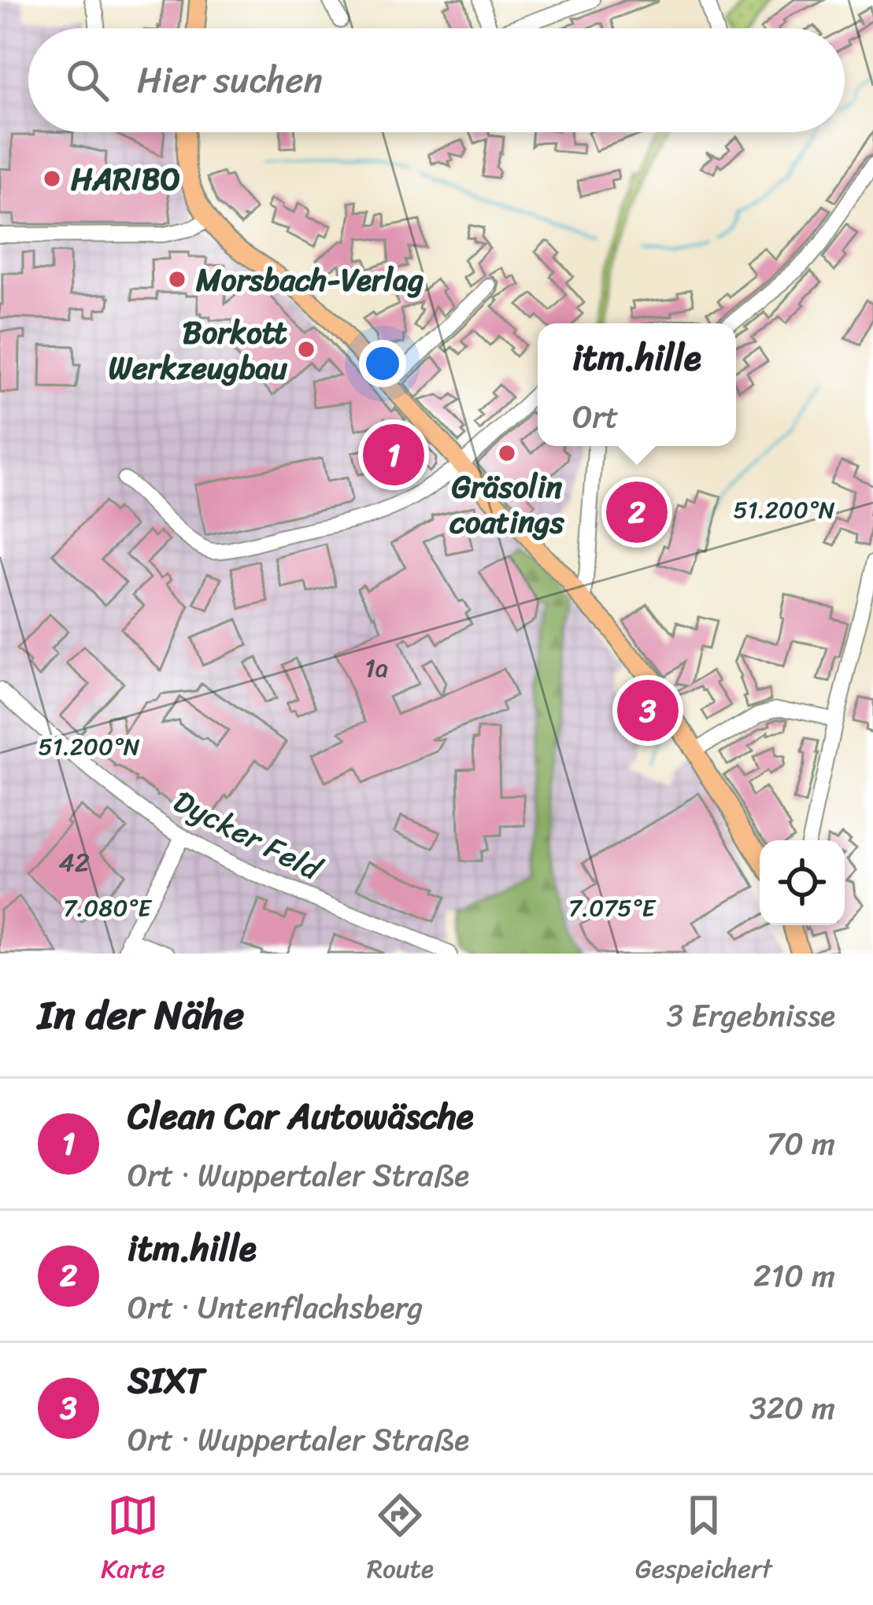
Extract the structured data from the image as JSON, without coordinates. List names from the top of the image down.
{
  "streets": {
    "street": ["Dycker Feld"]
  },
  "places": [
    "HARIBO",
    "Morsbach-Verlag",
    "Borkott Werkzeugbau",
    "Gräsolin coatings"
  ],
  "house_numbers": ["1a", "42"],
  "page": {
    "search": "Hier suchen",
    "popup": ["itm.hille", "Ort"],
    "pins": ["1", "2", "3"],
    "heading": ["In der Nähe", "3 Ergebnisse"],
    "list": [
      {
        "mark": "1",
        "name": "Clean Car Autowäsche",
        "note": "Ort · Wuppertaler Straße",
        "value": "70 m"
      },
      {
        "mark": "2",
        "name": "itm.hille",
        "note": "Ort · Untenflachsberg",
        "value": "210 m"
      },
      {
        "mark": "3",
        "name": "SIXT",
        "note": "Ort · Wuppertaler Straße",
        "value": "320 m"
      }
    ],
    "nav": ["Karte", "Route", "Gespeichert"]
  },
  "coordinates": ["51.200°N", "7.080°E", "7.075°E"]
}
